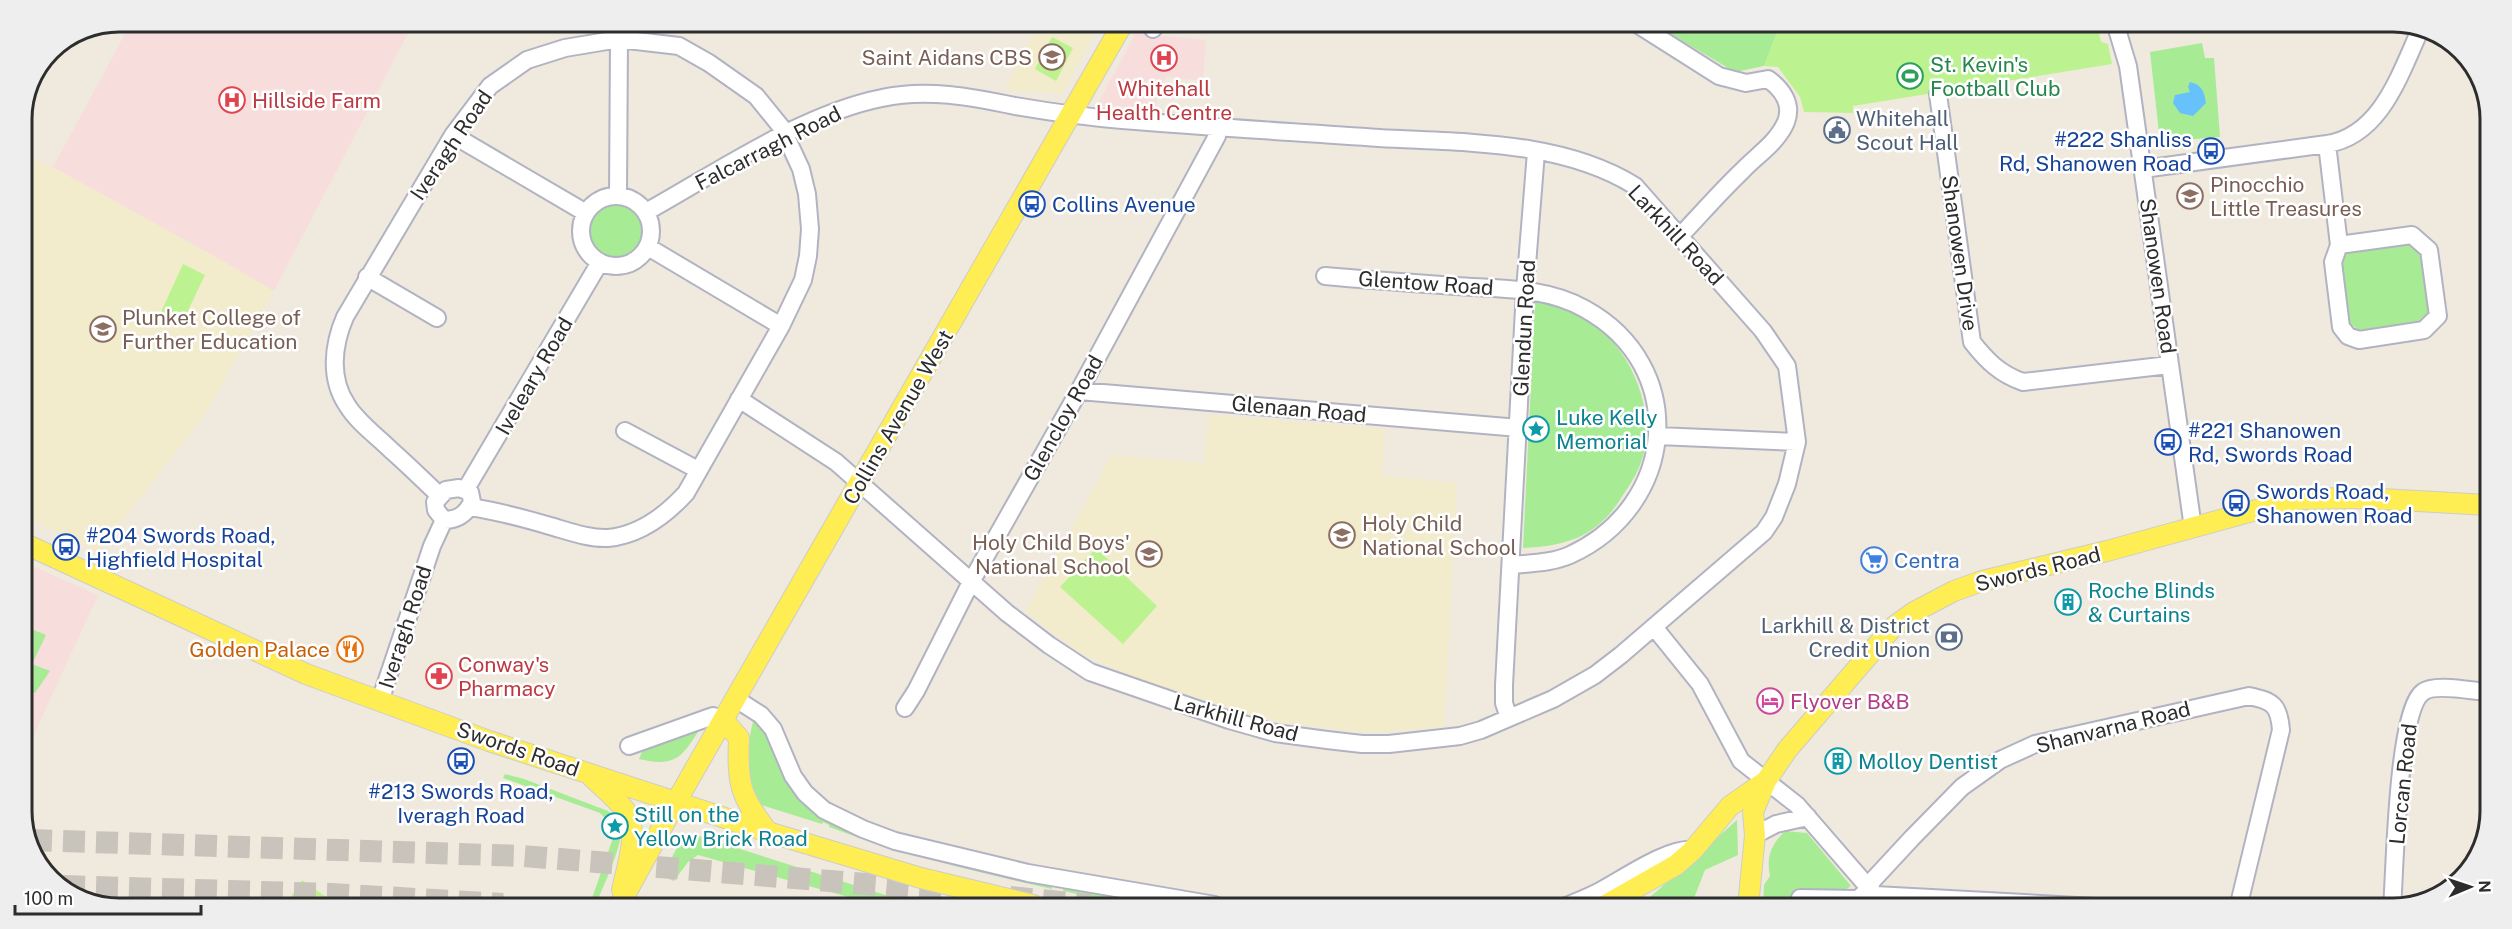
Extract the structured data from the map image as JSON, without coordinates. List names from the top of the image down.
{
  "streets": {
    "main road": ["Collins Avenue West", "Swords Road"],
    "street": [
      "Iveragh Road",
      "Falcarragh Road",
      "Larkhill Road",
      "Shanowen Drive",
      "Shanowen Road",
      "Glentow Road",
      "Glendun Road",
      "Iveleary Road",
      "Glenaan Road",
      "Glencloy Road",
      "Shanvarna Road",
      "Lorcan Road"
    ]
  },
  "crossings": [
    ["Iveragh Road", "Falcarragh Road"],
    ["Iveragh Road", "Iveleary Road"],
    ["Iveragh Road", "Swords Road"],
    ["Falcarragh Road", "Larkhill Road"],
    ["Falcarragh Road", "Iveleary Road"],
    ["Falcarragh Road", "Collins Avenue West"],
    ["Larkhill Road", "Glendun Road"],
    ["Larkhill Road", "Collins Avenue West"],
    ["Larkhill Road", "Glencloy Road"],
    ["Shanowen Drive", "Shanowen Road"],
    ["Shanowen Road", "Swords Road"],
    ["Glentow Road", "Glendun Road"],
    ["Glendun Road", "Glenaan Road"],
    ["Glenaan Road", "Glencloy Road"],
    ["Collins Avenue West", "Swords Road"]
  ],
  "places": {
    "school or university": [
      "Saint Aidans CBS",
      "Pinocchio Little Treasures",
      "Plunket College of Further Education",
      "Holy Child National School",
      "Holy Child Boys' National School"
    ],
    "hospital": ["Whitehall Health Centre", "Hillside Farm"],
    "sports": ["St. Kevin's Football Club"],
    "public building": ["Whitehall Scout Hall"],
    "bus stop": [
      "#222 Shanliss Rd, Shanowen Road",
      "Collins Avenue",
      "#221 Shanowen Rd, Swords Road",
      "Swords Road, Shanowen Road",
      "#204 Swords Road, Highfield Hospital",
      "#213 Swords Road, Iveragh Road"
    ],
    "place": ["Luke Kelly Memorial", "Still on the Yellow Brick Road"],
    "supermarket": ["Centra"],
    "building": ["Roche Blinds & Curtains", "Molloy Dentist"],
    "bank": ["Larkhill & District Credit Union"],
    "restaurant": ["Golden Palace"],
    "pharmacy": ["Conway's Pharmacy"],
    "hotel": ["Flyover B&B"]
  },
  "scale_bar": "100 m",
  "north": "right"
}
